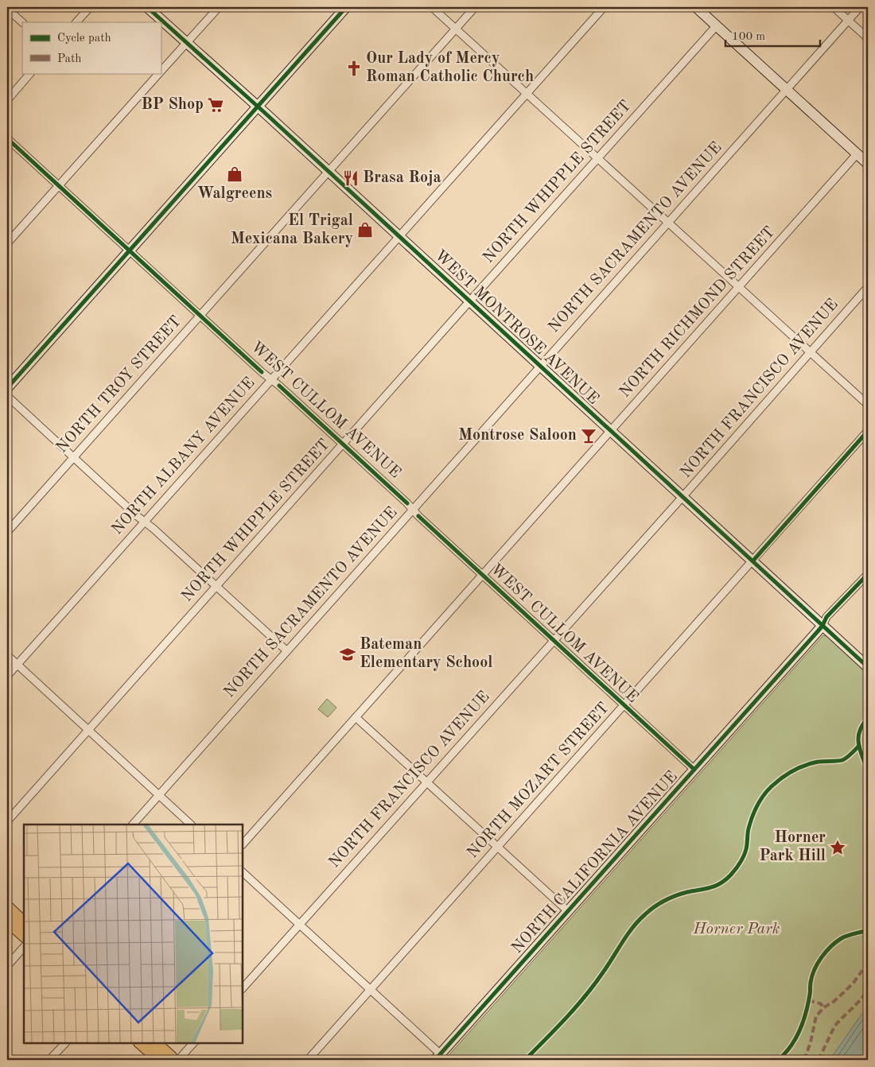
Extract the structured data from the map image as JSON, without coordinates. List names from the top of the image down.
{
  "streets": {
    "main road": ["WEST MONTROSE AVENUE", "NORTH CALIFORNIA AVENUE"],
    "street": [
      "NORTH WHIPPLE STREET",
      "NORTH SACRAMENTO AVENUE",
      "NORTH RICHMOND STREET",
      "NORTH TROY STREET",
      "NORTH FRANCISCO AVENUE",
      "WEST CULLOM AVENUE",
      "NORTH ALBANY AVENUE",
      "NORTH MOZART STREET"
    ]
  },
  "crossings": [
    ["NORTH WHIPPLE STREET", "WEST MONTROSE AVENUE"],
    ["NORTH WHIPPLE STREET", "WEST CULLOM AVENUE"],
    ["NORTH SACRAMENTO AVENUE", "WEST MONTROSE AVENUE"],
    ["NORTH SACRAMENTO AVENUE", "WEST CULLOM AVENUE"],
    ["NORTH RICHMOND STREET", "WEST MONTROSE AVENUE"],
    ["NORTH RICHMOND STREET", "WEST CULLOM AVENUE"],
    ["WEST MONTROSE AVENUE", "NORTH TROY STREET"],
    ["WEST MONTROSE AVENUE", "NORTH FRANCISCO AVENUE"],
    ["WEST MONTROSE AVENUE", "NORTH ALBANY AVENUE"],
    ["WEST MONTROSE AVENUE", "NORTH MOZART STREET"],
    ["WEST MONTROSE AVENUE", "NORTH CALIFORNIA AVENUE"],
    ["NORTH TROY STREET", "WEST CULLOM AVENUE"],
    ["NORTH FRANCISCO AVENUE", "WEST CULLOM AVENUE"],
    ["WEST CULLOM AVENUE", "NORTH ALBANY AVENUE"],
    ["WEST CULLOM AVENUE", "NORTH MOZART STREET"],
    ["WEST CULLOM AVENUE", "NORTH CALIFORNIA AVENUE"]
  ],
  "parks": ["Horner Park"],
  "places": {
    "church": ["Our Lady of Mercy Roman Catholic Church"],
    "supermarket": ["BP Shop"],
    "shop": ["Walgreens", "El Trigal Mexicana Bakery"],
    "restaurant": ["Brasa Roja"],
    "bar": ["Montrose Saloon"],
    "school or university": ["Bateman Elementary School"],
    "place": ["Horner Park Hill"]
  },
  "legend": ["Cycle path", "Path"],
  "scale_bar": "100 m"
}
